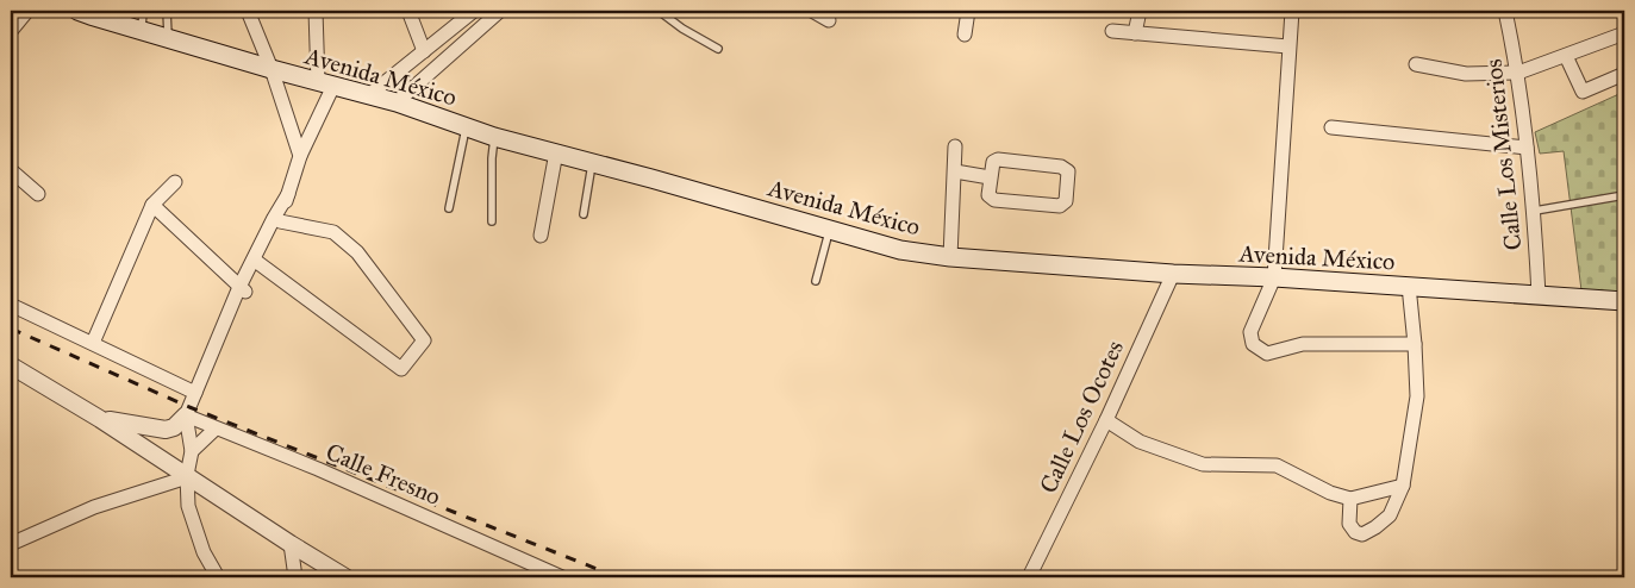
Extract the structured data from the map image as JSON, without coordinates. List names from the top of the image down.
{
  "streets": {
    "main road": ["Avenida México"],
    "street": ["Calle Los Misterios", "Calle Los Ocotes", "Calle Fresno"]
  },
  "crossings": [
    ["Avenida México", "Calle Los Misterios"],
    ["Avenida México", "Calle Los Ocotes"]
  ]
}
